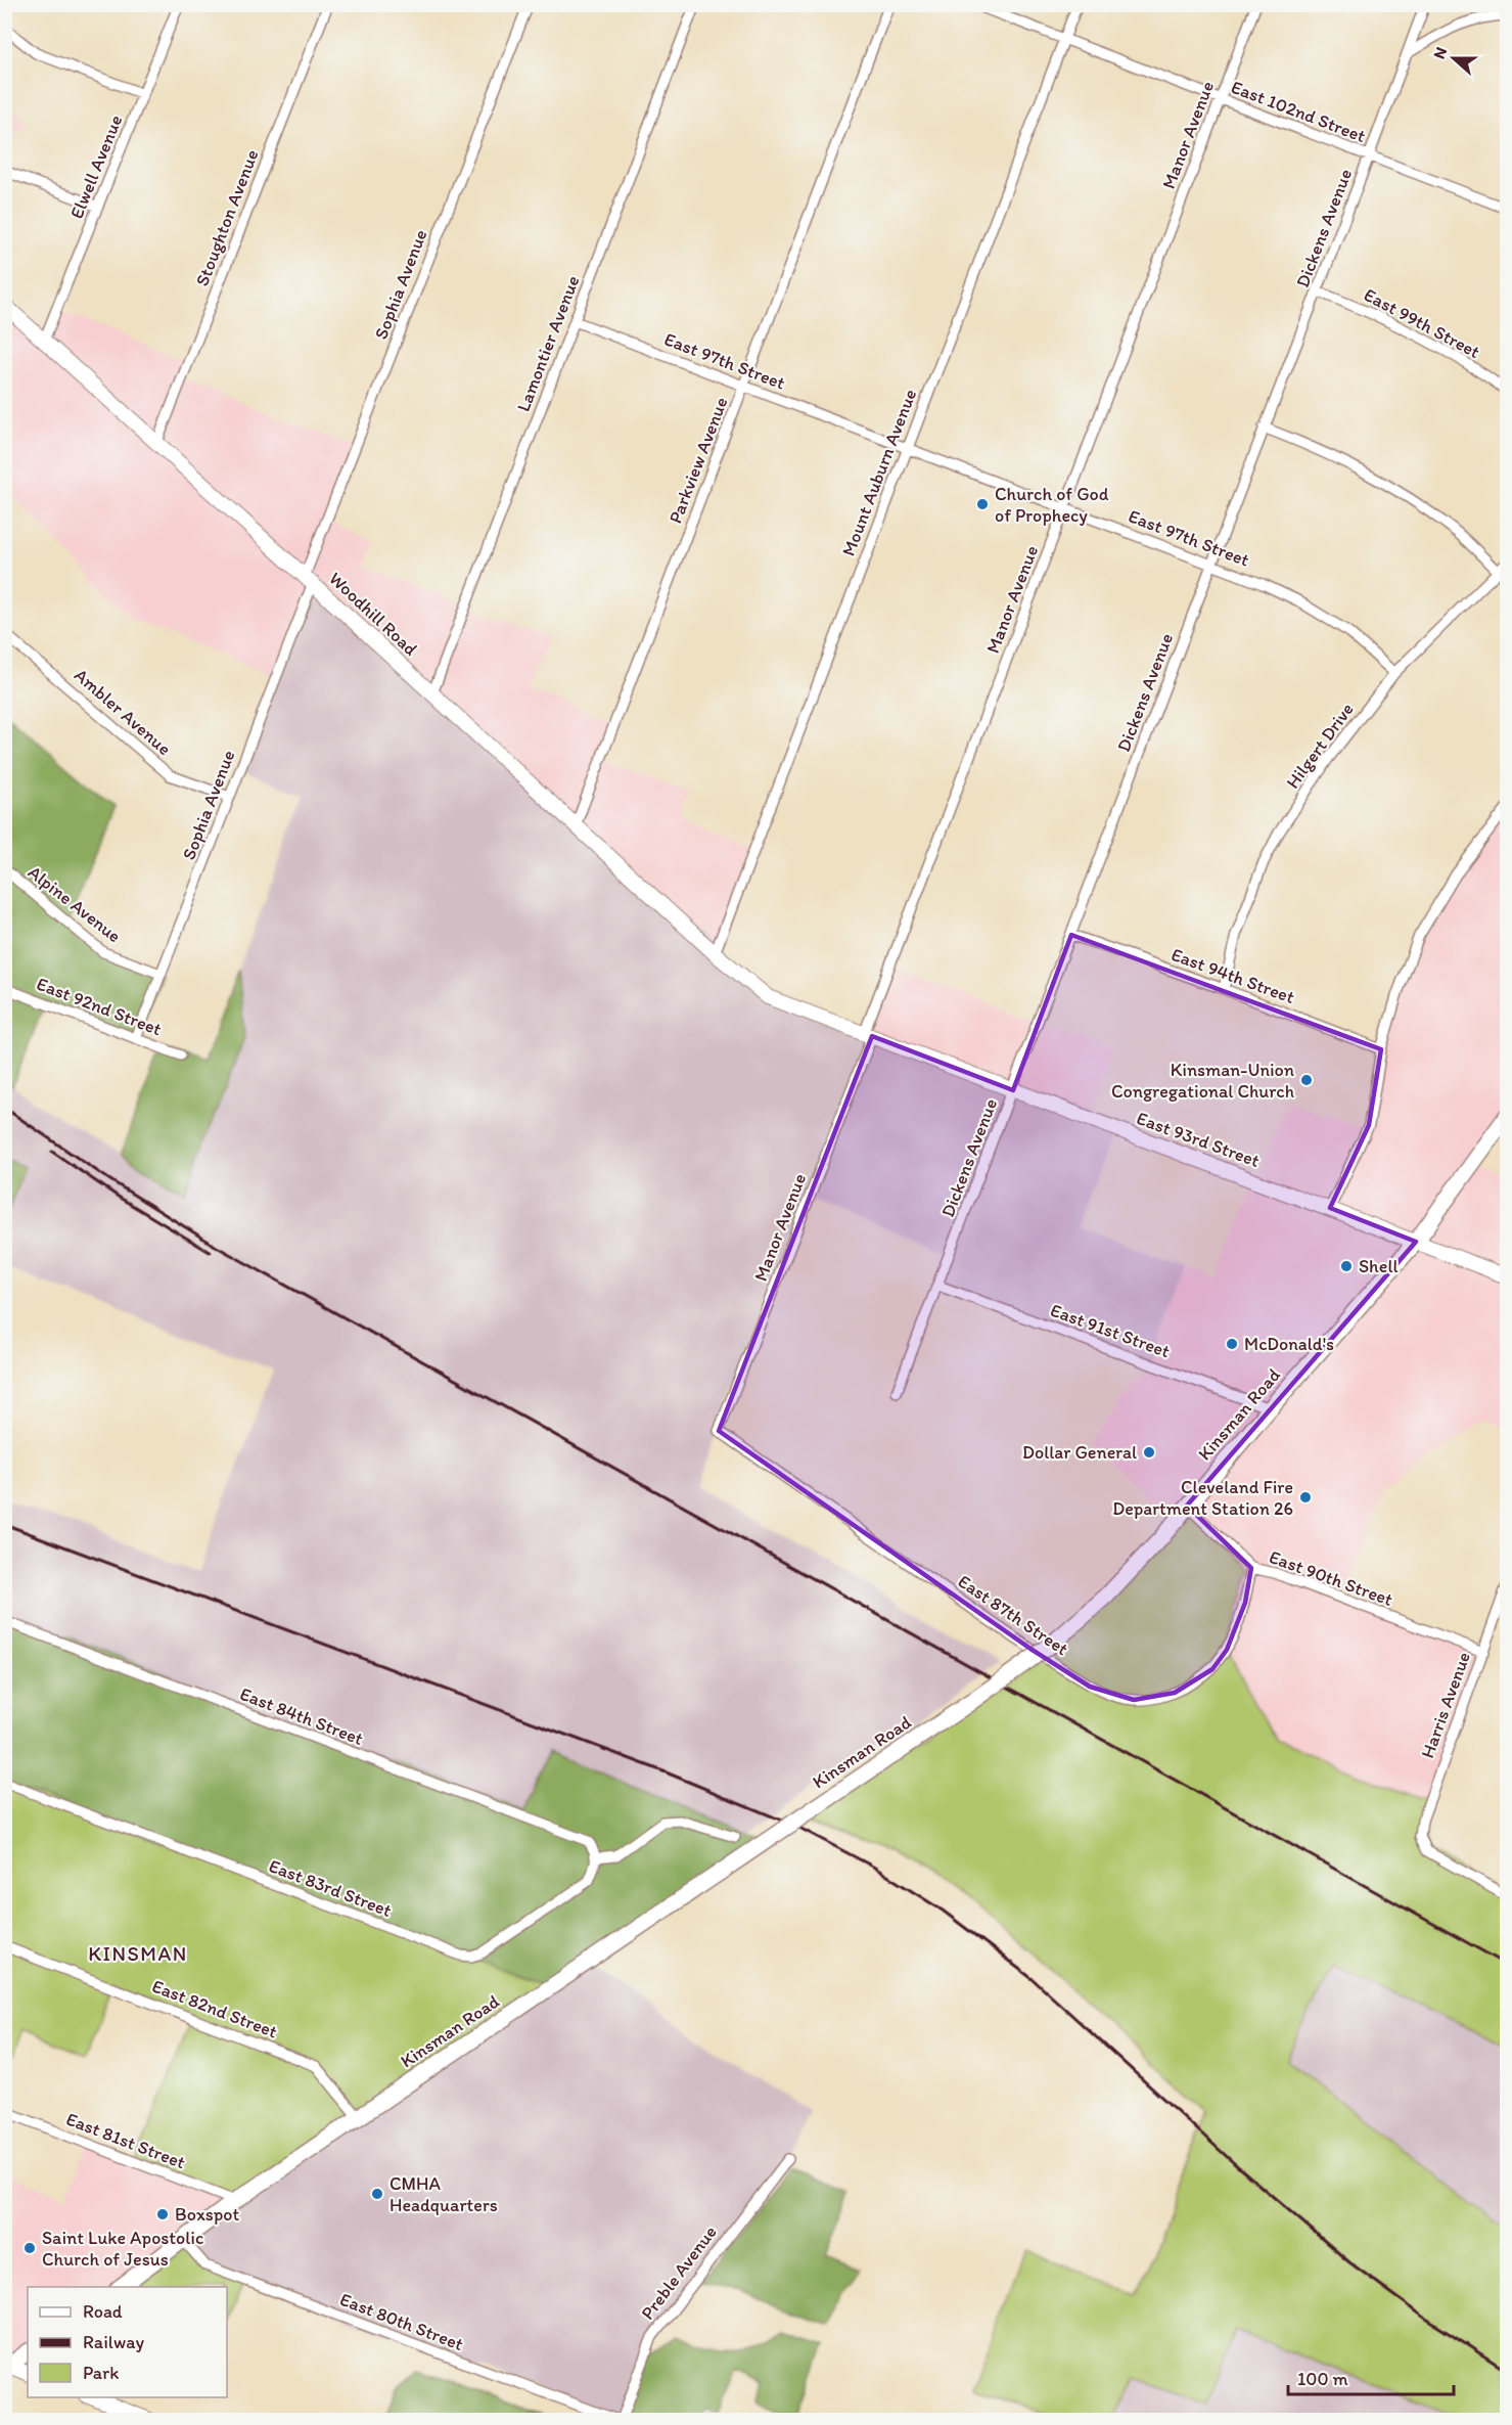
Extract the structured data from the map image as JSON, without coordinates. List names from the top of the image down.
{
  "streets": {
    "main road": ["Woodhill Road", "East 93rd Street", "Kinsman Road"],
    "street": [
      "East 102nd Street",
      "Manor Avenue",
      "Elwell Avenue",
      "Stoughton Avenue",
      "Dickens Avenue",
      "Sophia Avenue",
      "East 99th Street",
      "Lamontier Avenue",
      "East 97th Street",
      "Parkview Avenue",
      "Mount Auburn Avenue",
      "Ambler Avenue",
      "Hilgert Drive",
      "Alpine Avenue",
      "East 94th Street",
      "East 92nd Street",
      "East 91st Street",
      "East 90th Street",
      "East 87th Street",
      "Harris Avenue",
      "East 84th Street",
      "East 83rd Street",
      "East 82nd Street",
      "East 81st Street",
      "Preble Avenue",
      "East 80th Street"
    ]
  },
  "crossings": [
    ["East 102nd Street", "Manor Avenue"],
    ["East 102nd Street", "Dickens Avenue"],
    ["East 102nd Street", "Mount Auburn Avenue"],
    ["Manor Avenue", "East 97th Street"],
    ["Manor Avenue", "East 93rd Street"],
    ["Manor Avenue", "East 87th Street"],
    ["Elwell Avenue", "Woodhill Road"],
    ["Stoughton Avenue", "Woodhill Road"],
    ["Dickens Avenue", "East 99th Street"],
    ["Dickens Avenue", "East 97th Street"],
    ["Dickens Avenue", "East 94th Street"],
    ["Dickens Avenue", "East 93rd Street"],
    ["Dickens Avenue", "East 91st Street"],
    ["Sophia Avenue", "Woodhill Road"],
    ["Sophia Avenue", "Ambler Avenue"],
    ["Sophia Avenue", "Alpine Avenue"],
    ["Sophia Avenue", "East 92nd Street"],
    ["Lamontier Avenue", "East 97th Street"],
    ["Lamontier Avenue", "Woodhill Road"],
    ["East 97th Street", "Parkview Avenue"],
    ["East 97th Street", "Mount Auburn Avenue"],
    ["East 97th Street", "Hilgert Drive"],
    ["Parkview Avenue", "Woodhill Road"],
    ["Mount Auburn Avenue", "Woodhill Road"],
    ["Mount Auburn Avenue", "East 93rd Street"],
    ["Woodhill Road", "East 93rd Street"],
    ["Hilgert Drive", "East 94th Street"],
    ["East 93rd Street", "Kinsman Road"],
    ["East 91st Street", "Kinsman Road"],
    ["Kinsman Road", "East 90th Street"],
    ["Kinsman Road", "East 82nd Street"],
    ["Kinsman Road", "East 81st Street"],
    ["Kinsman Road", "East 80th Street"],
    ["East 90th Street", "East 87th Street"],
    ["East 90th Street", "Harris Avenue"],
    ["East 84th Street", "East 83rd Street"],
    ["Preble Avenue", "East 80th Street"]
  ],
  "districts": ["KINSMAN"],
  "places": [
    "Church of God of Prophecy",
    "Kinsman-Union Congregational Church",
    "Shell",
    "McDonald's",
    "Dollar General",
    "Cleveland Fire Department Station 26",
    "CMHA Headquarters",
    "Boxspot",
    "Saint Luke Apostolic Church of Jesus"
  ],
  "legend": ["Road", "Railway", "Park"],
  "scale_bar": "100 m",
  "north": "left"
}
